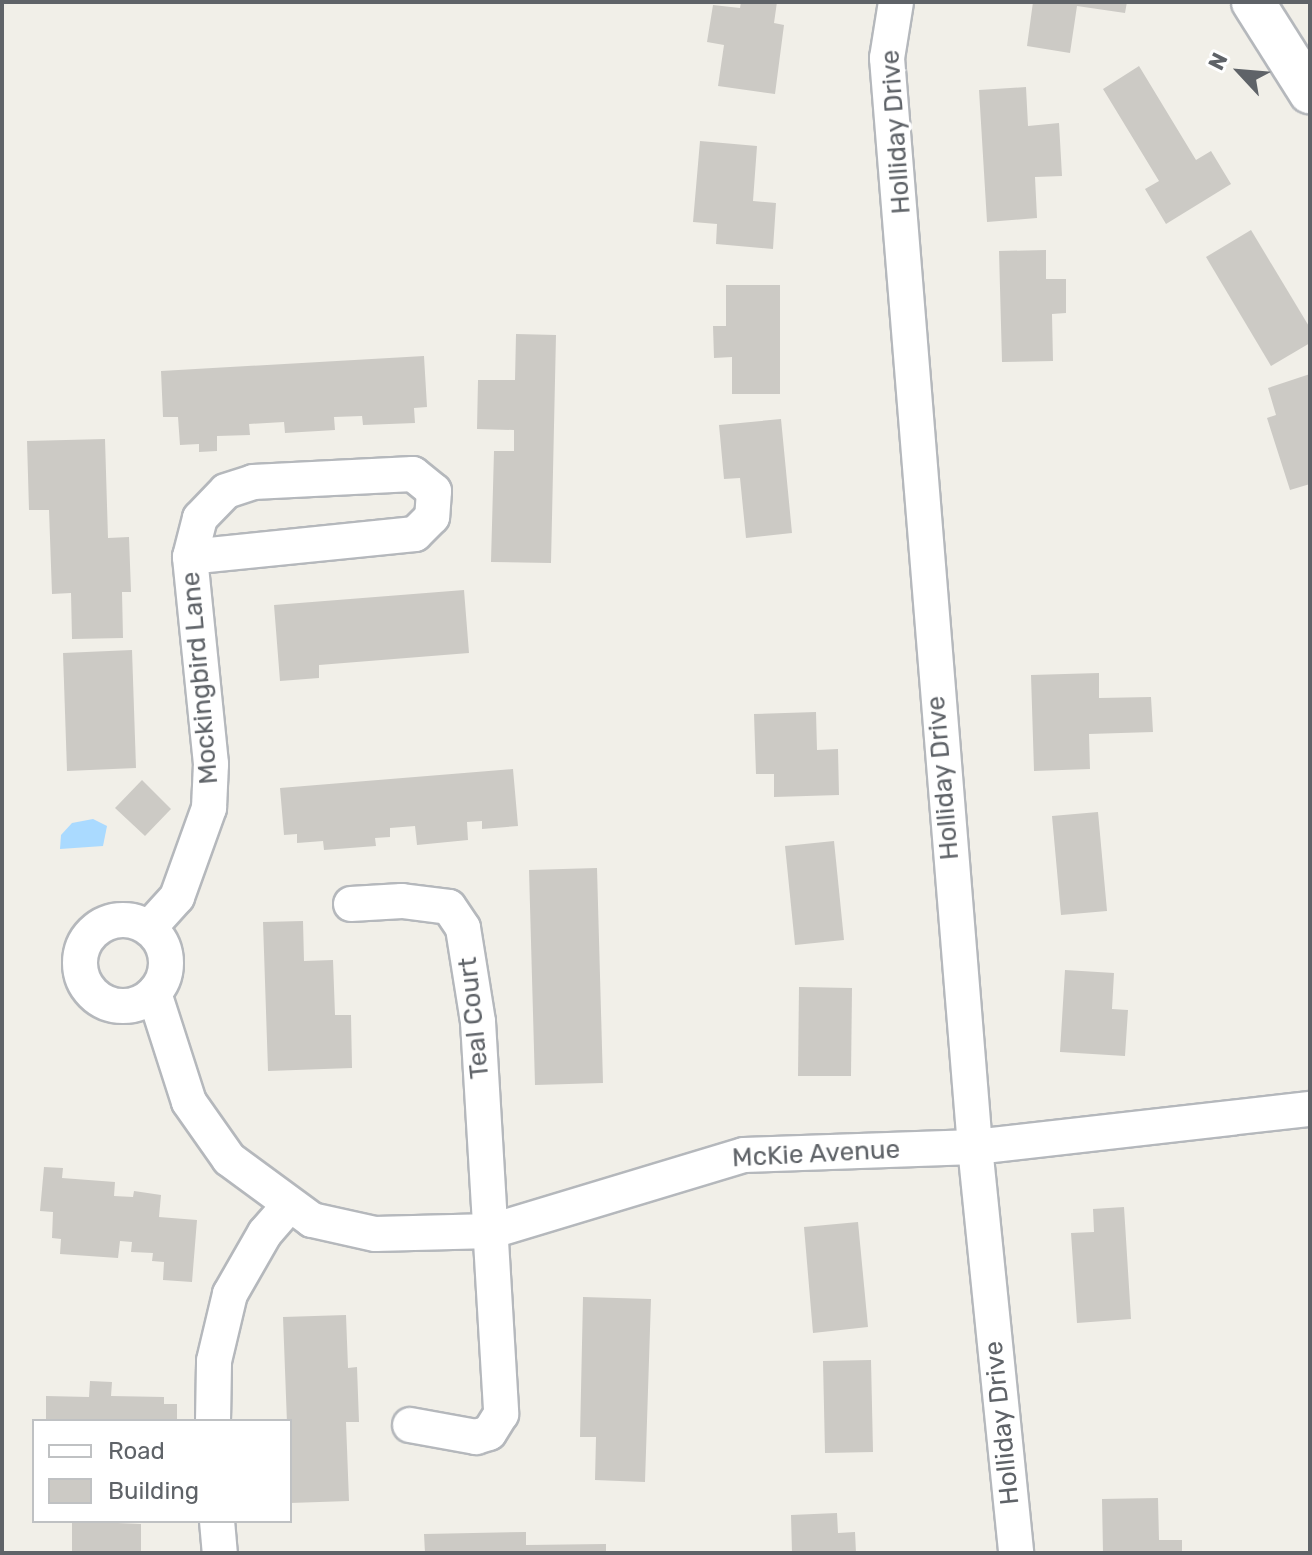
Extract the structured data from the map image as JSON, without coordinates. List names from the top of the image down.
{
  "streets": {
    "street": [
      "Holliday Drive",
      "Mockingbird Lane",
      "Teal Court",
      "McKie Avenue"
    ]
  },
  "crossings": [
    ["Holliday Drive", "McKie Avenue"],
    ["Teal Court", "McKie Avenue"]
  ],
  "legend": ["Road", "Building"],
  "north": "top left"
}
